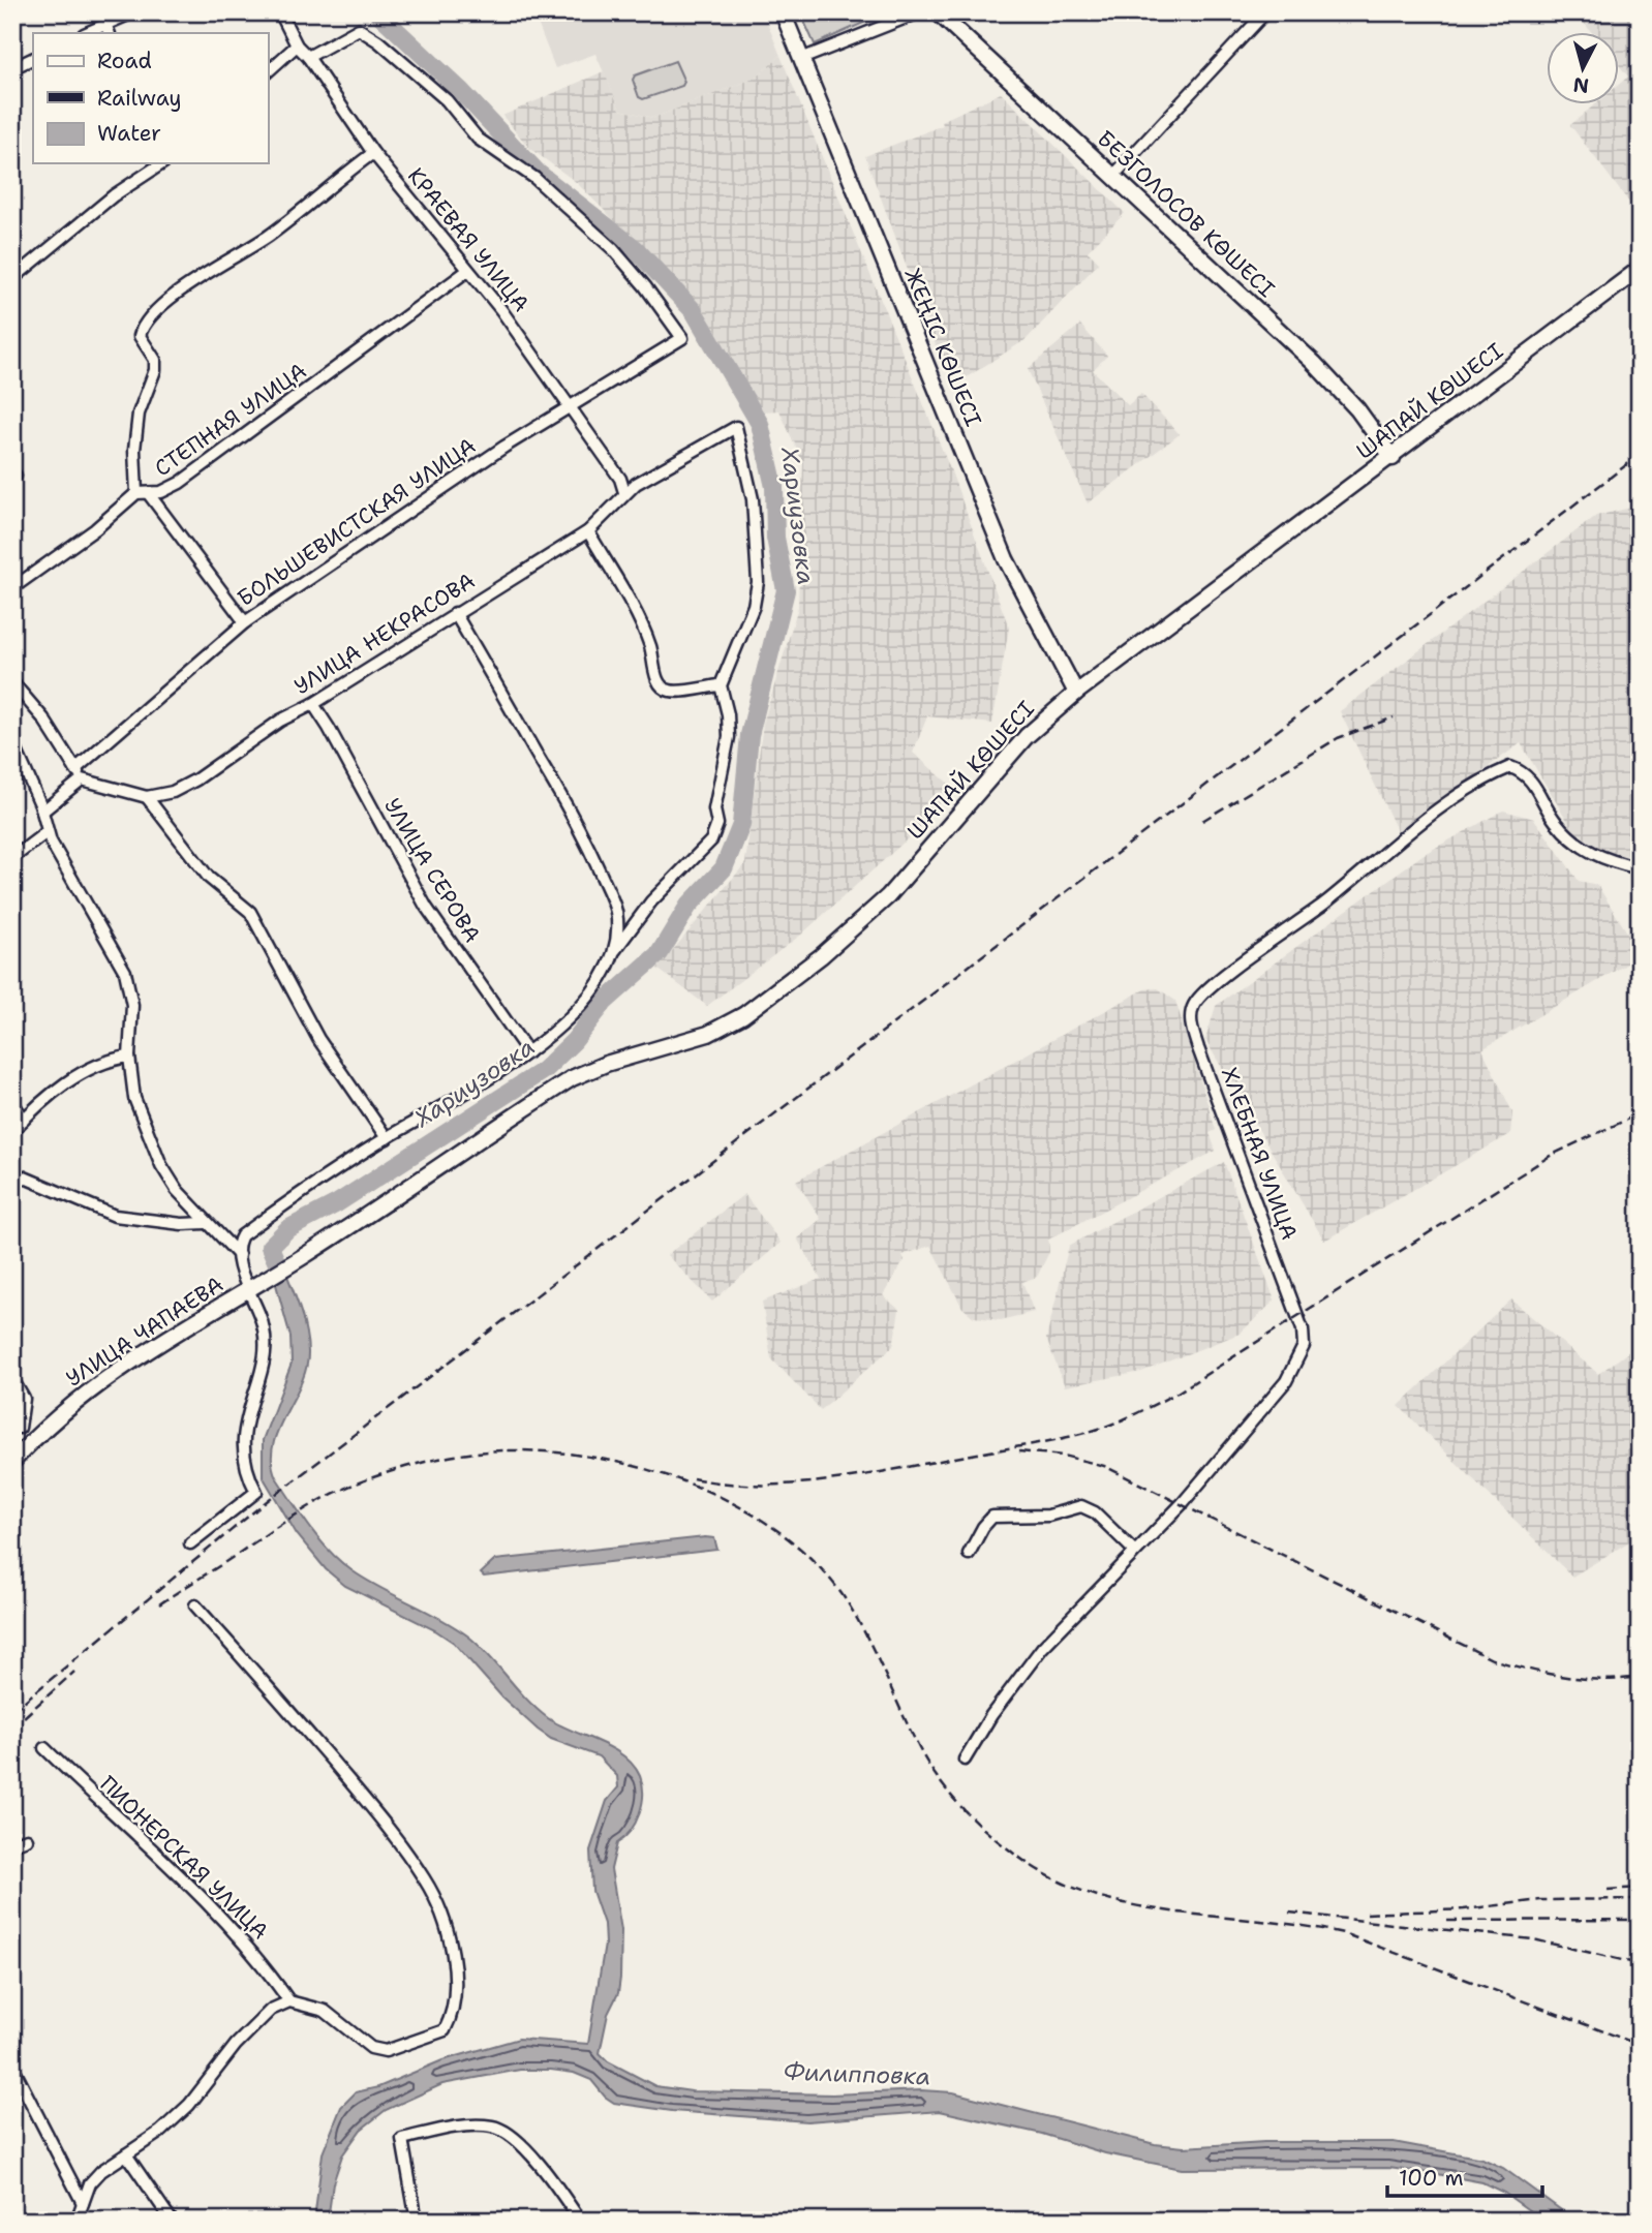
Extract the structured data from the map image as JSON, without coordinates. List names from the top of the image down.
{
  "streets": {
    "street": [
      "БЕЗГОЛОСОВ КӨШЕСІ",
      "КРАЕВАЯ УЛИЦА",
      "ЖЕҢІС КӨШЕСІ",
      "ШАПАЙ КӨШЕСІ",
      "СТЕПНАЯ УЛИЦА",
      "БОЛЬШЕВИСТСКАЯ УЛИЦА",
      "УЛИЦА НЕКРАСОВА",
      "УЛИЦА СЕРОВА",
      "ХЛЕБНАЯ УЛИЦА",
      "УЛИЦА ЧАПАЕВА",
      "ПИОНЕРСКАЯ УЛИЦА"
    ]
  },
  "crossings": [
    ["БЕЗГОЛОСОВ КӨШЕСІ", "ШАПАЙ КӨШЕСІ"],
    ["КРАЕВАЯ УЛИЦА", "СТЕПНАЯ УЛИЦА"],
    ["КРАЕВАЯ УЛИЦА", "БОЛЬШЕВИСТСКАЯ УЛИЦА"],
    ["КРАЕВАЯ УЛИЦА", "УЛИЦА НЕКРАСОВА"],
    ["ЖЕҢІС КӨШЕСІ", "ШАПАЙ КӨШЕСІ"],
    ["ШАПАЙ КӨШЕСІ", "УЛИЦА ЧАПАЕВА"],
    ["УЛИЦА НЕКРАСОВА", "УЛИЦА СЕРОВА"]
  ],
  "water": ["Хариузовка", "Филипповка"],
  "legend": ["Road", "Railway", "Water"],
  "scale_bar": "100 m",
  "north": "bottom"
}
